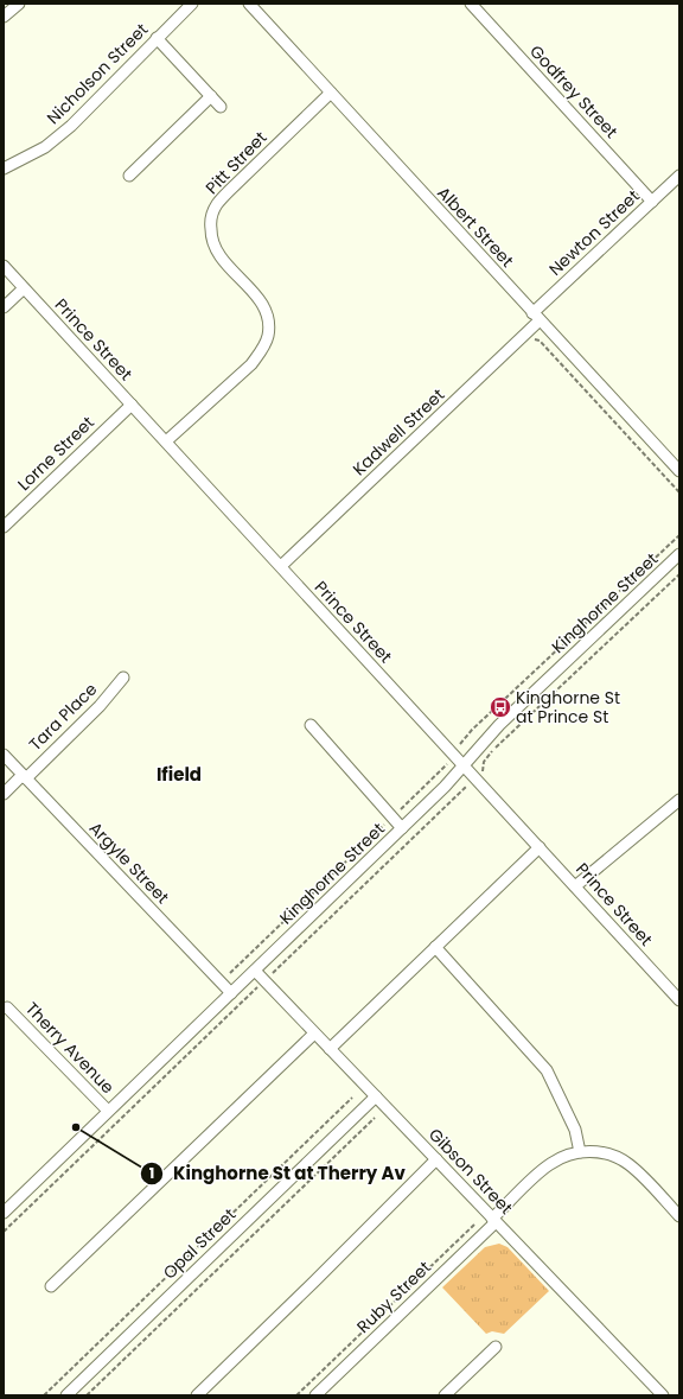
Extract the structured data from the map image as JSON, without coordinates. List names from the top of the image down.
{
  "streets": {
    "street": [
      "Nicholson Street",
      "Godfrey Street",
      "Pitt Street",
      "Albert Street",
      "Newton Street",
      "Prince Street",
      "Kadwell Street",
      "Lorne Street",
      "Kinghorne Street",
      "Tara Place",
      "Argyle Street",
      "Therry Avenue",
      "Gibson Street",
      "Opal Street",
      "Ruby Street"
    ]
  },
  "crossings": [
    ["Godfrey Street", "Newton Street"],
    ["Pitt Street", "Albert Street"],
    ["Pitt Street", "Prince Street"],
    ["Albert Street", "Newton Street"],
    ["Albert Street", "Kadwell Street"],
    ["Newton Street", "Kadwell Street"],
    ["Prince Street", "Kadwell Street"],
    ["Prince Street", "Lorne Street"],
    ["Prince Street", "Kinghorne Street"],
    ["Kinghorne Street", "Argyle Street"],
    ["Kinghorne Street", "Therry Avenue"],
    ["Kinghorne Street", "Gibson Street"],
    ["Tara Place", "Argyle Street"],
    ["Gibson Street", "Opal Street"],
    ["Gibson Street", "Ruby Street"]
  ],
  "districts": ["Ifield"],
  "places": {
    "bus stop": ["Kinghorne St at Prince St"],
    "other": ["Kinghorne St at Therry Av"]
  }
}
